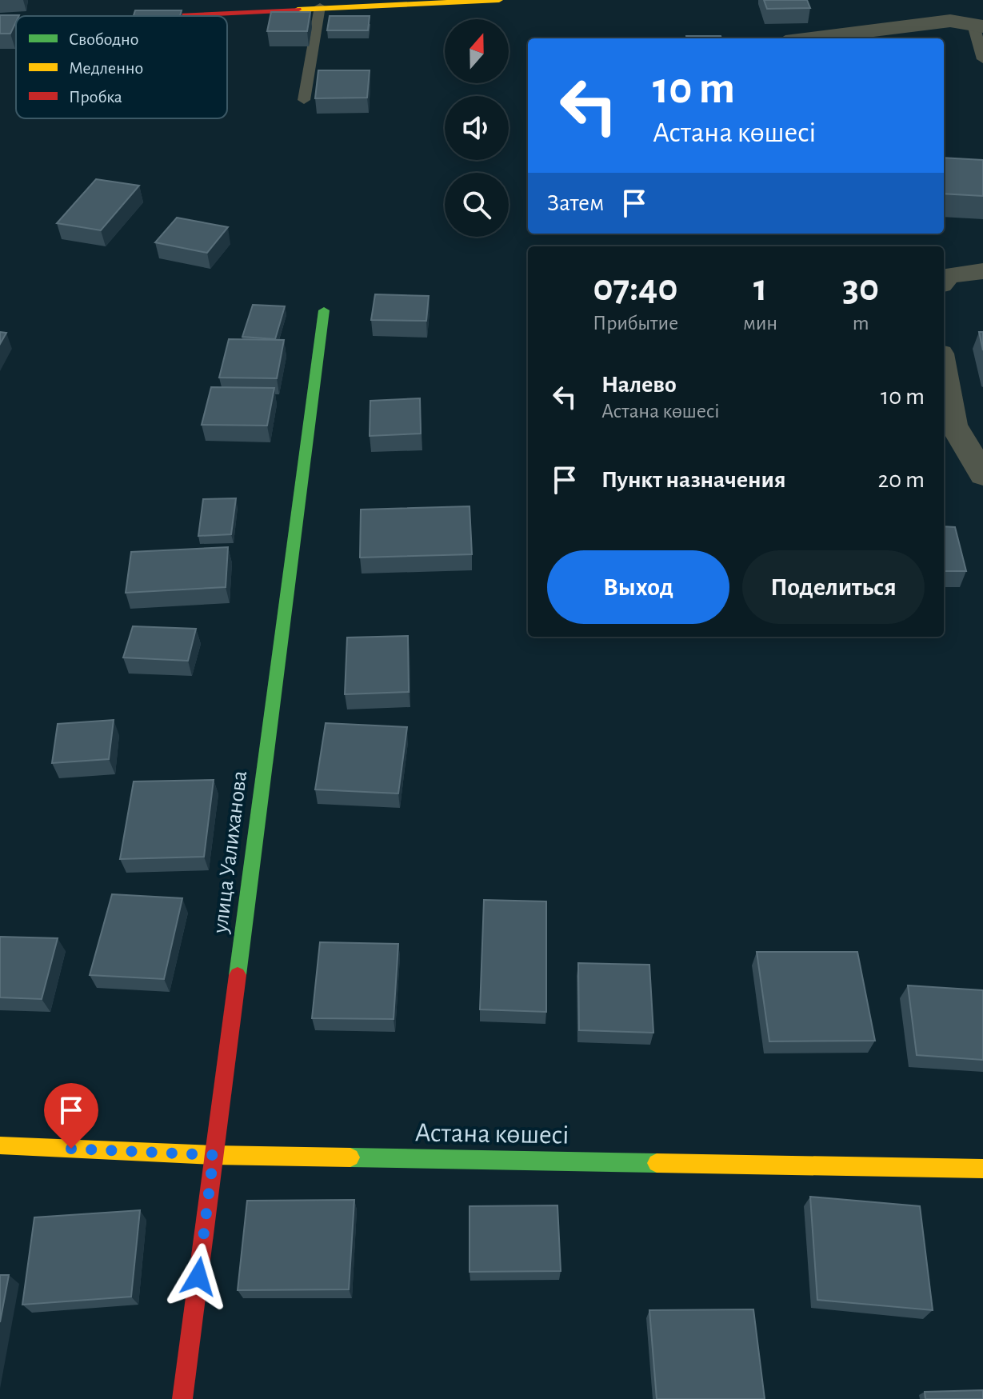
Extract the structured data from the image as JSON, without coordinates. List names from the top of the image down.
{
  "streets": {
    "street": ["улица Уалиханова", "Астана көшесі"]
  },
  "crossings": [
    ["улица Уалиханова", "Астана көшесі"]
  ],
  "legend": ["Свободно", "Медленно", "Пробка"],
  "north": "top",
  "page": {
    "turn": ["10 m", "Астана көшесі"],
    "then": "Затем",
    "eta": [
      "07:40",
      "Прибытие",
      "1",
      "мин",
      "30",
      "m"
    ],
    "list": [
      {
        "name": "Налево",
        "note": "Астана көшесі",
        "value": "10 m"
      },
      {
        "name": "Пункт назначения",
        "value": "20 m"
      }
    ],
    "buttons": ["Выход", "Поделиться"]
  }
}
